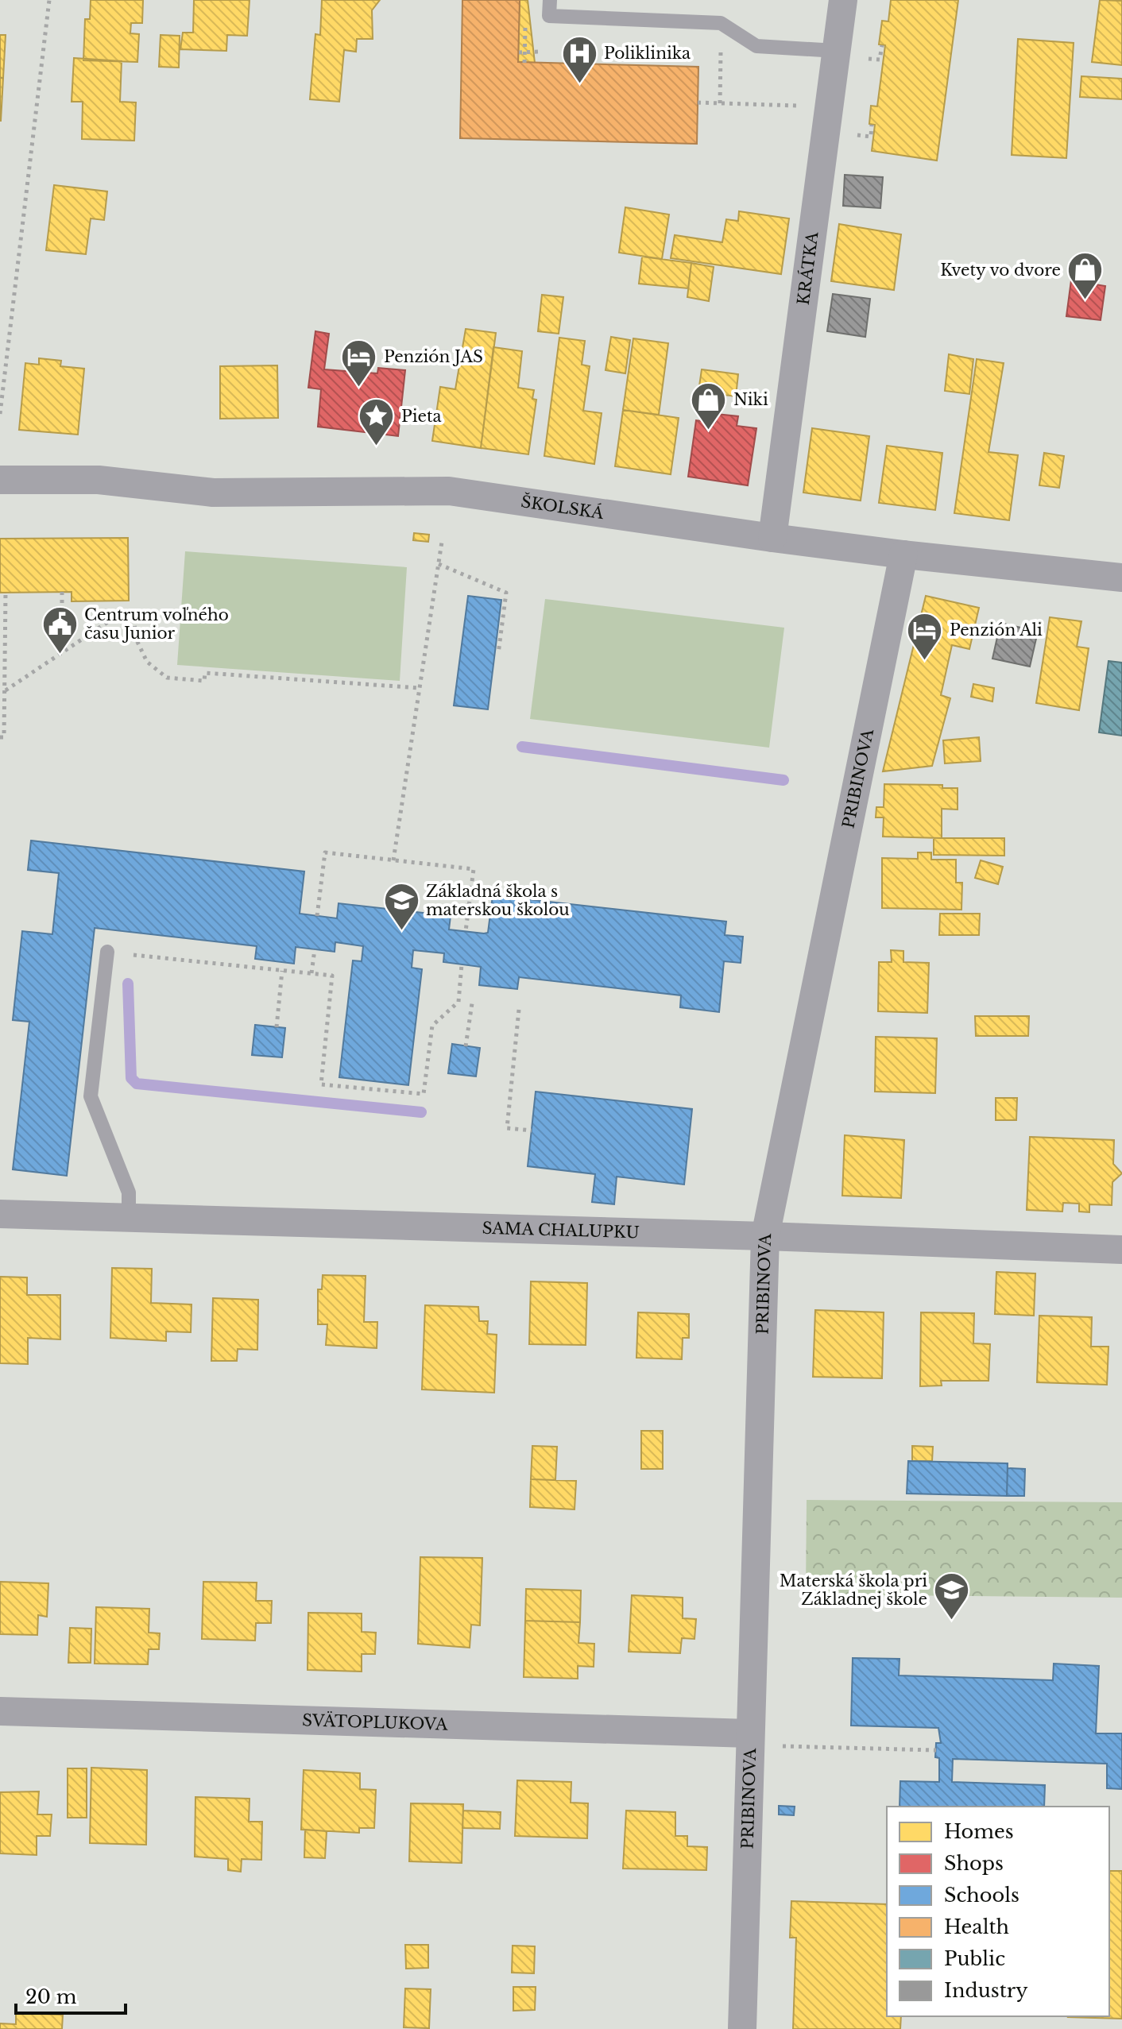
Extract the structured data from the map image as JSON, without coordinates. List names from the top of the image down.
{
  "streets": {
    "street": [
      "KRÁTKA",
      "ŠKOLSKÁ",
      "PRIBINOVA",
      "SAMA CHALUPKU",
      "SVÄTOPLUKOVA"
    ]
  },
  "crossings": [
    ["KRÁTKA", "ŠKOLSKÁ"],
    ["ŠKOLSKÁ", "PRIBINOVA"],
    ["PRIBINOVA", "SAMA CHALUPKU"],
    ["PRIBINOVA", "SVÄTOPLUKOVA"]
  ],
  "places": {
    "hospital": ["Poliklinika"],
    "shop": ["Kvety vo dvore", "Niki"],
    "hotel": ["Penzión JAS", "Penzión Ali"],
    "place": ["Pieta"],
    "public building": ["Centrum voľného času Junior"],
    "school or university": ["Základná škola s materskou školou", "Materská škola pri Základnej škole"]
  },
  "legend": [
    "Homes",
    "Shops",
    "Schools",
    "Health",
    "Public",
    "Industry"
  ],
  "scale_bar": "20 m"
}
